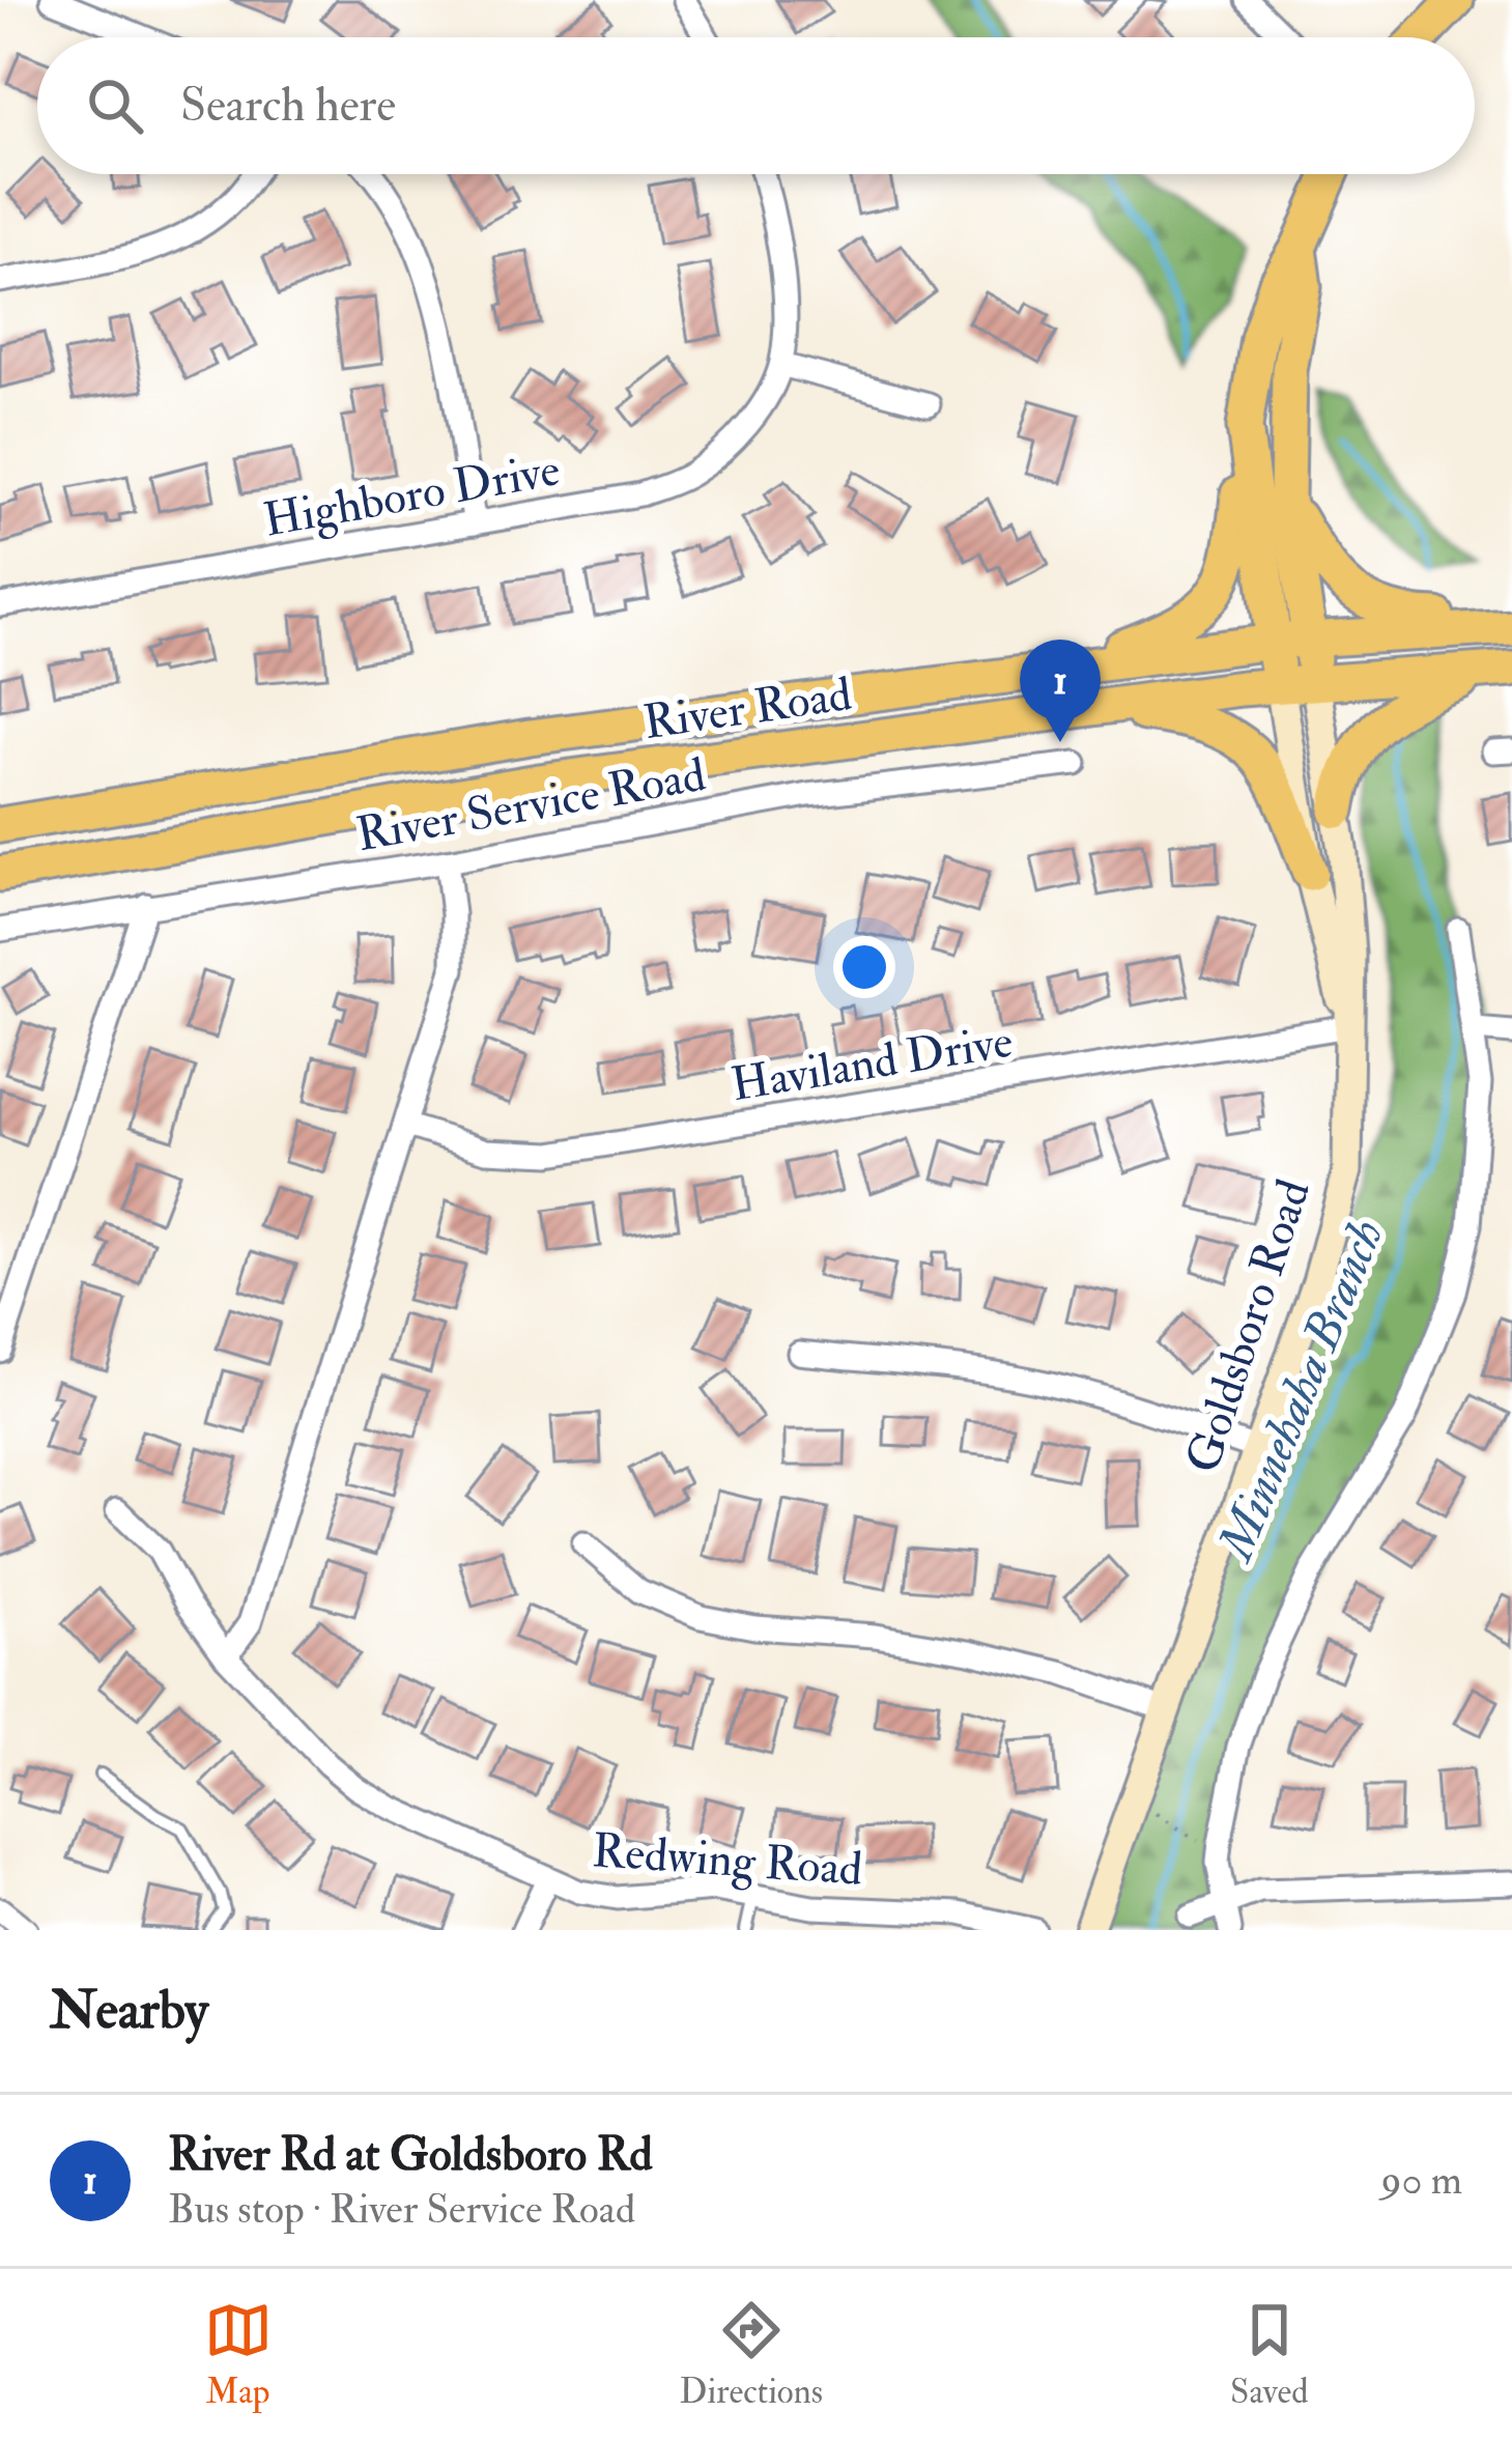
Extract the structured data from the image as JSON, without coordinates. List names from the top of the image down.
{
  "streets": {
    "main road": ["River Road", "Goldsboro Road"],
    "street": [
      "Highboro Drive",
      "River Service Road",
      "Haviland Drive",
      "Redwing Road"
    ]
  },
  "crossings": [
    ["River Road", "Goldsboro Road"],
    ["Haviland Drive", "Goldsboro Road"]
  ],
  "water": ["Minnehaha Branch"],
  "page": {
    "search": "Search here",
    "pins": "1",
    "heading": "Nearby",
    "list": [
      {
        "mark": "1",
        "name": "River Rd at Goldsboro Rd",
        "note": "Bus stop · River Service Road",
        "value": "90 m"
      }
    ],
    "nav": ["Map", "Directions", "Saved"]
  }
}
